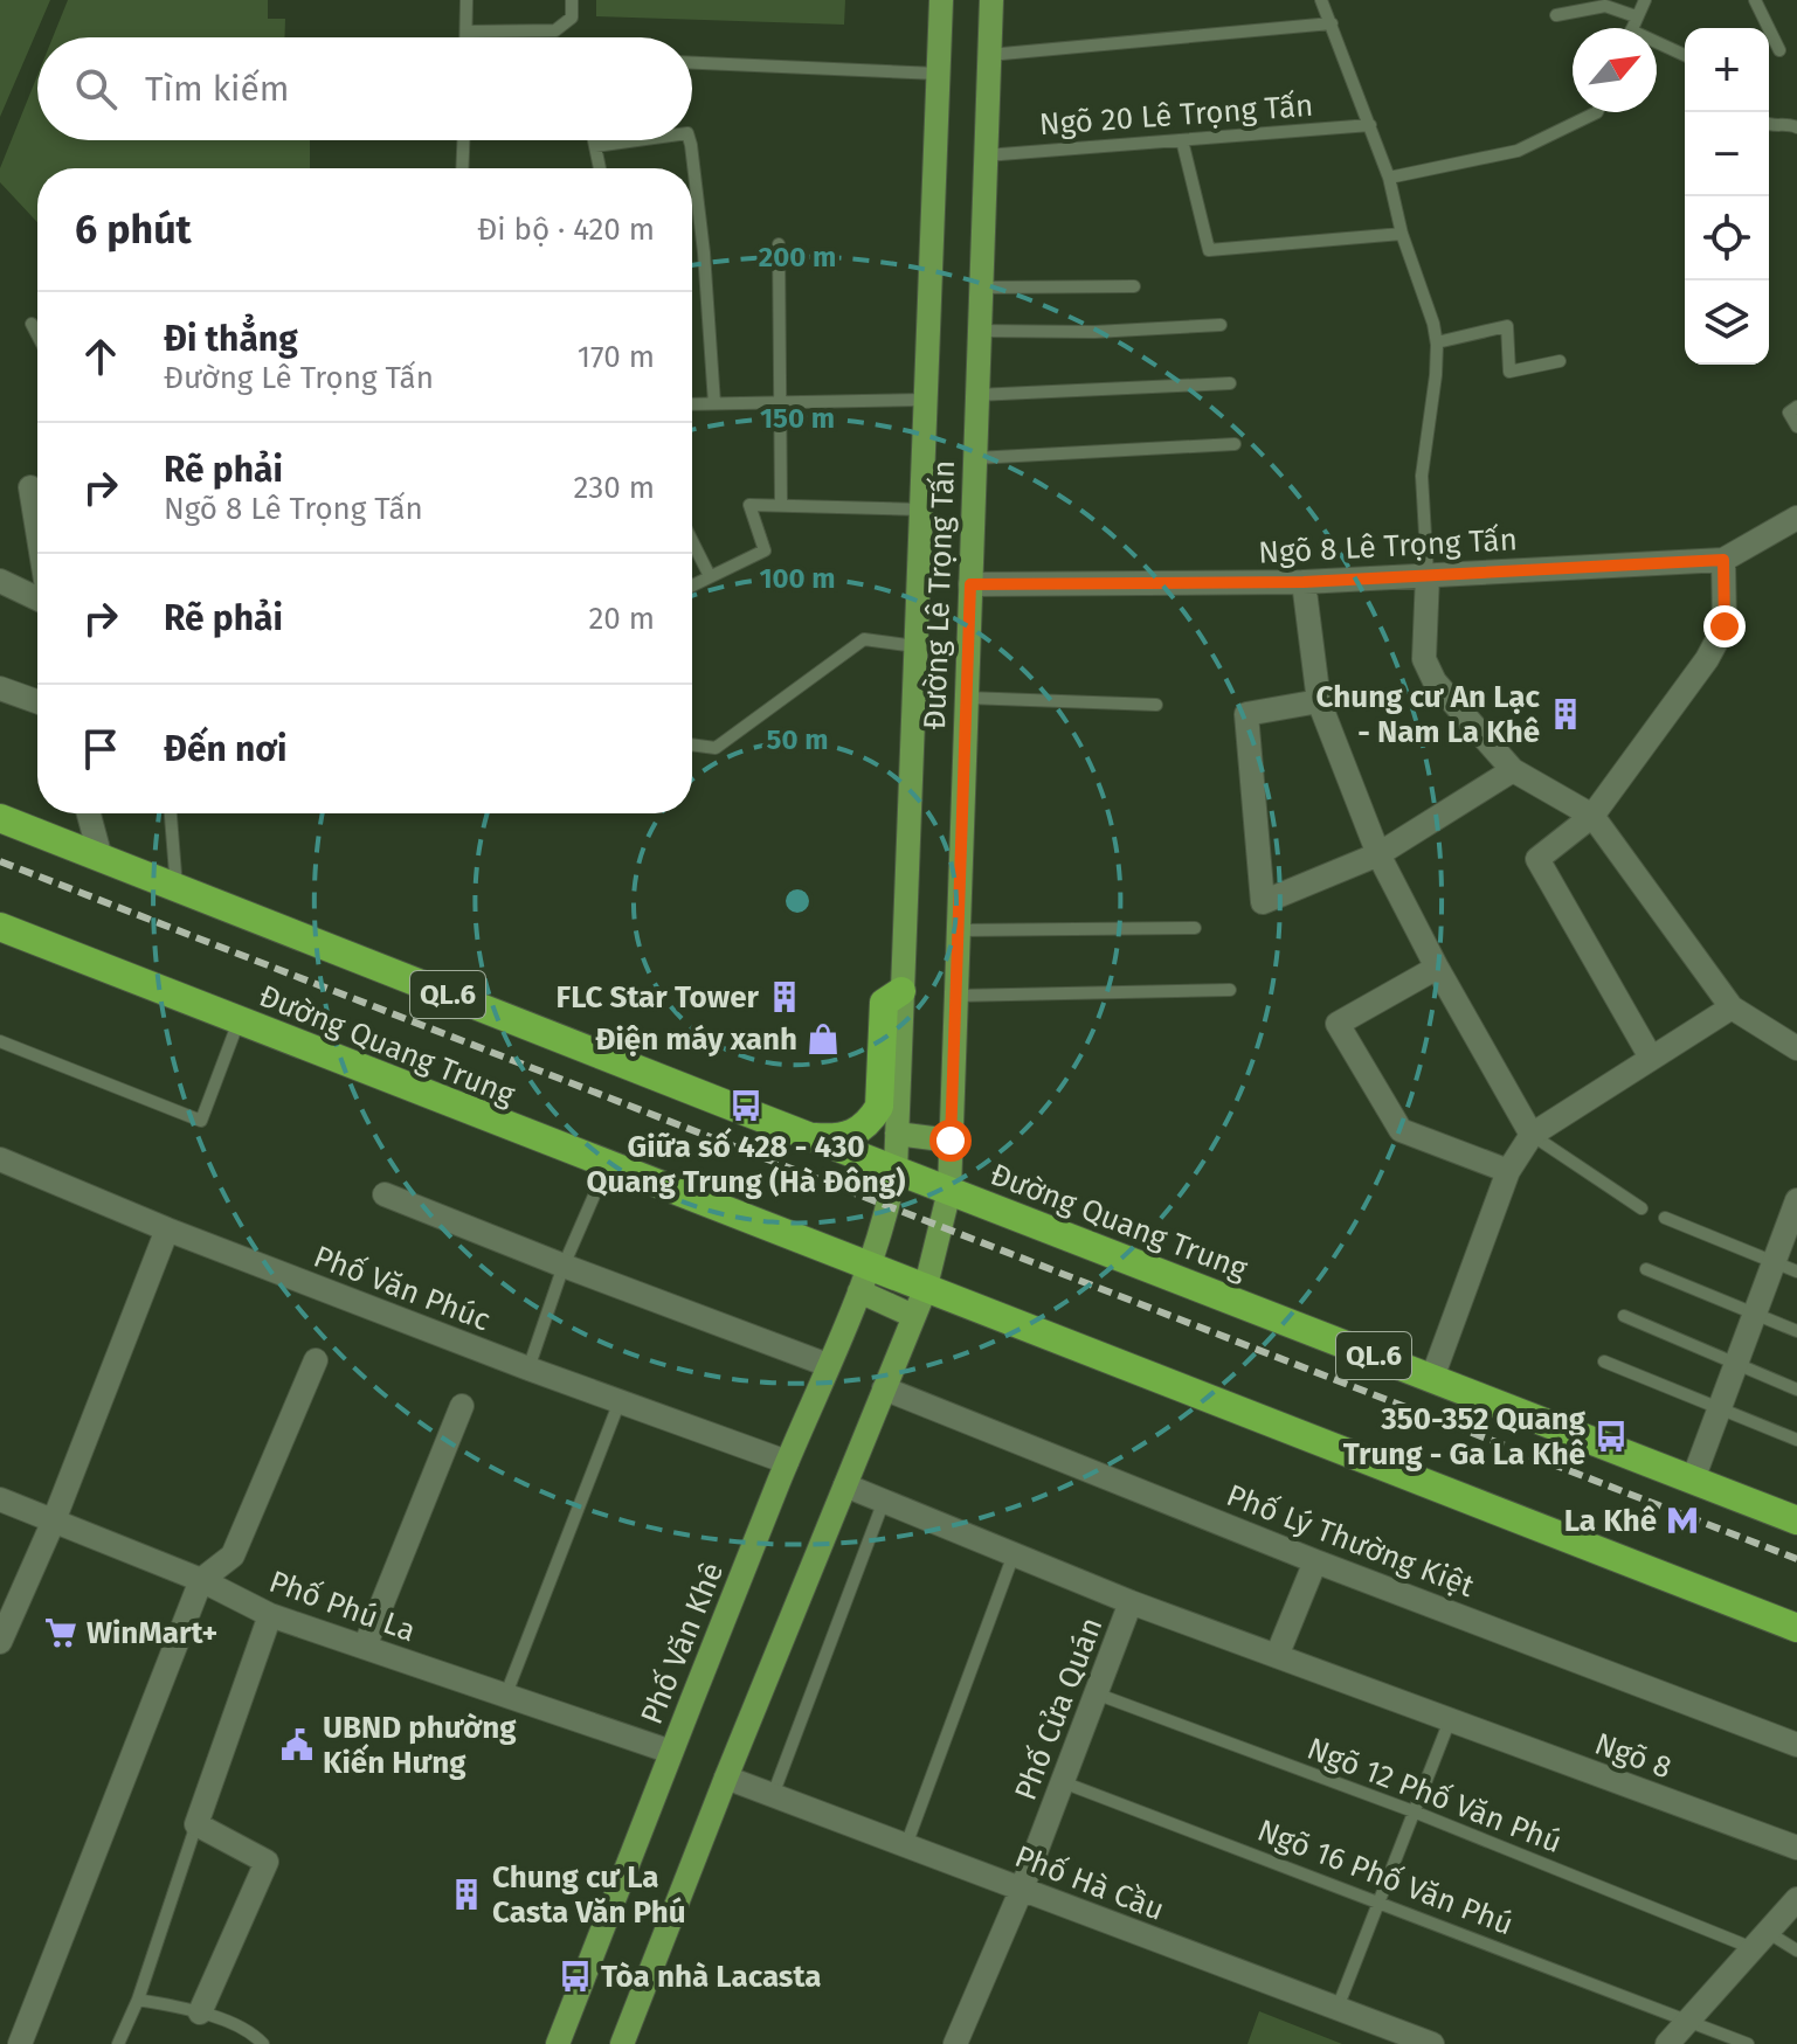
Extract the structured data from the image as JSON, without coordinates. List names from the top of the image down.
{
  "streets": {
    "highway": ["QL.6", "Đường Quang Trung"],
    "main road": ["Đường Lê Trọng Tấn", "Phố Văn Khê"],
    "street": [
      "Ngõ 8 Lê Trọng Tấn",
      "Phố Văn Phúc",
      "Phố Lý Thường Kiệt",
      "Phố Phú La",
      "Phố Cửa Quán",
      "Ngõ 8",
      "Phố Hà Cầu"
    ],
    "lane": ["Ngõ 20 Lê Trọng Tấn", "Ngõ 12 Phố Văn Phú", "Ngõ 16 Phố Văn Phú"]
  },
  "crossings": [
    ["Ngõ 20 Lê Trọng Tấn", "Đường Lê Trọng Tấn"],
    ["Ngõ 8 Lê Trọng Tấn", "Đường Lê Trọng Tấn"],
    ["Đường Lê Trọng Tấn", "Đường Quang Trung"],
    ["Đường Lê Trọng Tấn", "Phố Văn Khê"],
    ["Đường Quang Trung", "Phố Văn Khê"],
    ["Phố Văn Phúc", "Phố Văn Khê"],
    ["Phố Phú La", "Phố Văn Khê"],
    ["Phố Cửa Quán", "Ngõ 8"],
    ["Phố Cửa Quán", "Ngõ 12 Phố Văn Phú"],
    ["Phố Cửa Quán", "Ngõ 16 Phố Văn Phú"],
    ["Phố Cửa Quán", "Phố Hà Cầu"]
  ],
  "places": {
    "building": ["Chung cư An Lạc - Nam La Khê", "FLC Star Tower", "Chung cư La Casta Văn Phú"],
    "shop": ["Điện máy xanh"],
    "bus stop": ["Giữa số 428 - 430 Quang Trung (Hà Đông)", "350-352 Quang Trung - Ga La Khê", "Tòa nhà Lacasta"],
    "metro station": ["La Khê"],
    "supermarket": ["WinMart+"],
    "public building": ["UBND phường Kiến Hưng"]
  },
  "north": "top right",
  "page": {
    "map_buttons": ["+", "−"],
    "search": "Tìm kiếm",
    "heading": ["6 phút", "Đi bộ · 420 m"],
    "list": [
      ["Đi thẳng", "Đường Lê Trọng Tấn", "170 m"],
      ["Rẽ phải", "Ngõ 8 Lê Trọng Tấn", "230 m"],
      ["Rẽ phải", "20 m"],
      "Đến nơi"
    ]
  },
  "rings": [
    "200 m",
    "150 m",
    "100 m",
    "50 m"
  ]
}
